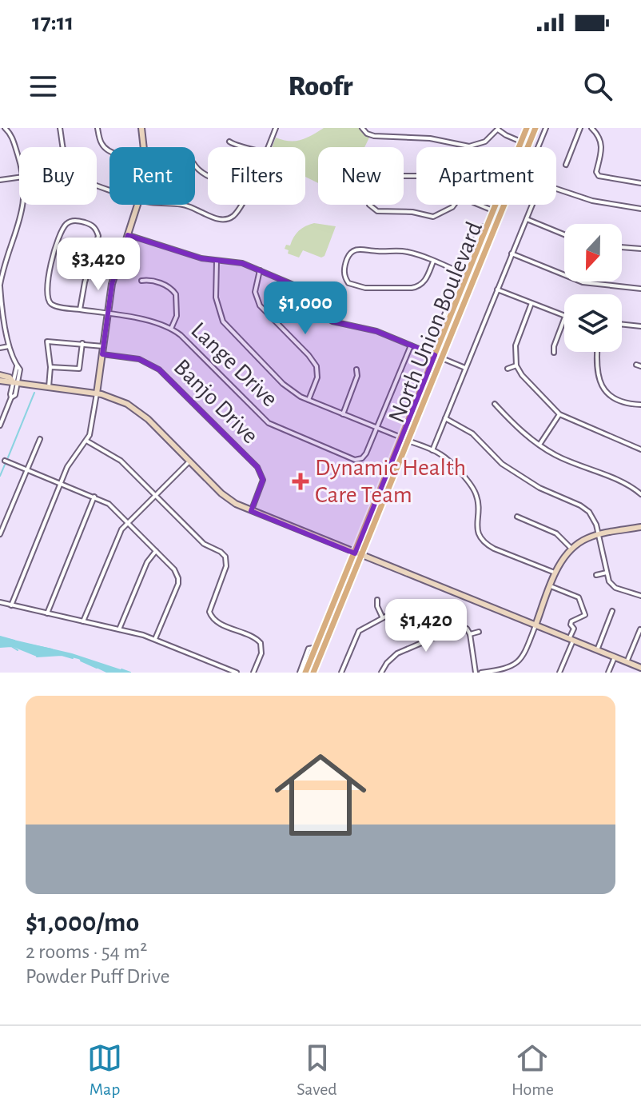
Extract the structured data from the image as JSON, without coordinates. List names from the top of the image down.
{
  "streets": {
    "main road": ["North Union Boulevard"],
    "street": ["Lange Drive", "Banjo Drive"]
  },
  "places": {
    "health": ["Dynamic Health Care Team"]
  },
  "north": "bottom",
  "page": {
    "status": "17:11",
    "header": "Roofr",
    "chip": [
      "Buy",
      "Rent",
      "Filters",
      "New",
      "Apartment"
    ],
    "price": ["$3,420", "$1,000", "$1,420"],
    "list": [
      {
        "name": "$1,000/mo",
        "note": "2 rooms · 54 m² · Powder Puff Drive"
      }
    ],
    "tabs": ["Map", "Saved", "Home"]
  }
}
